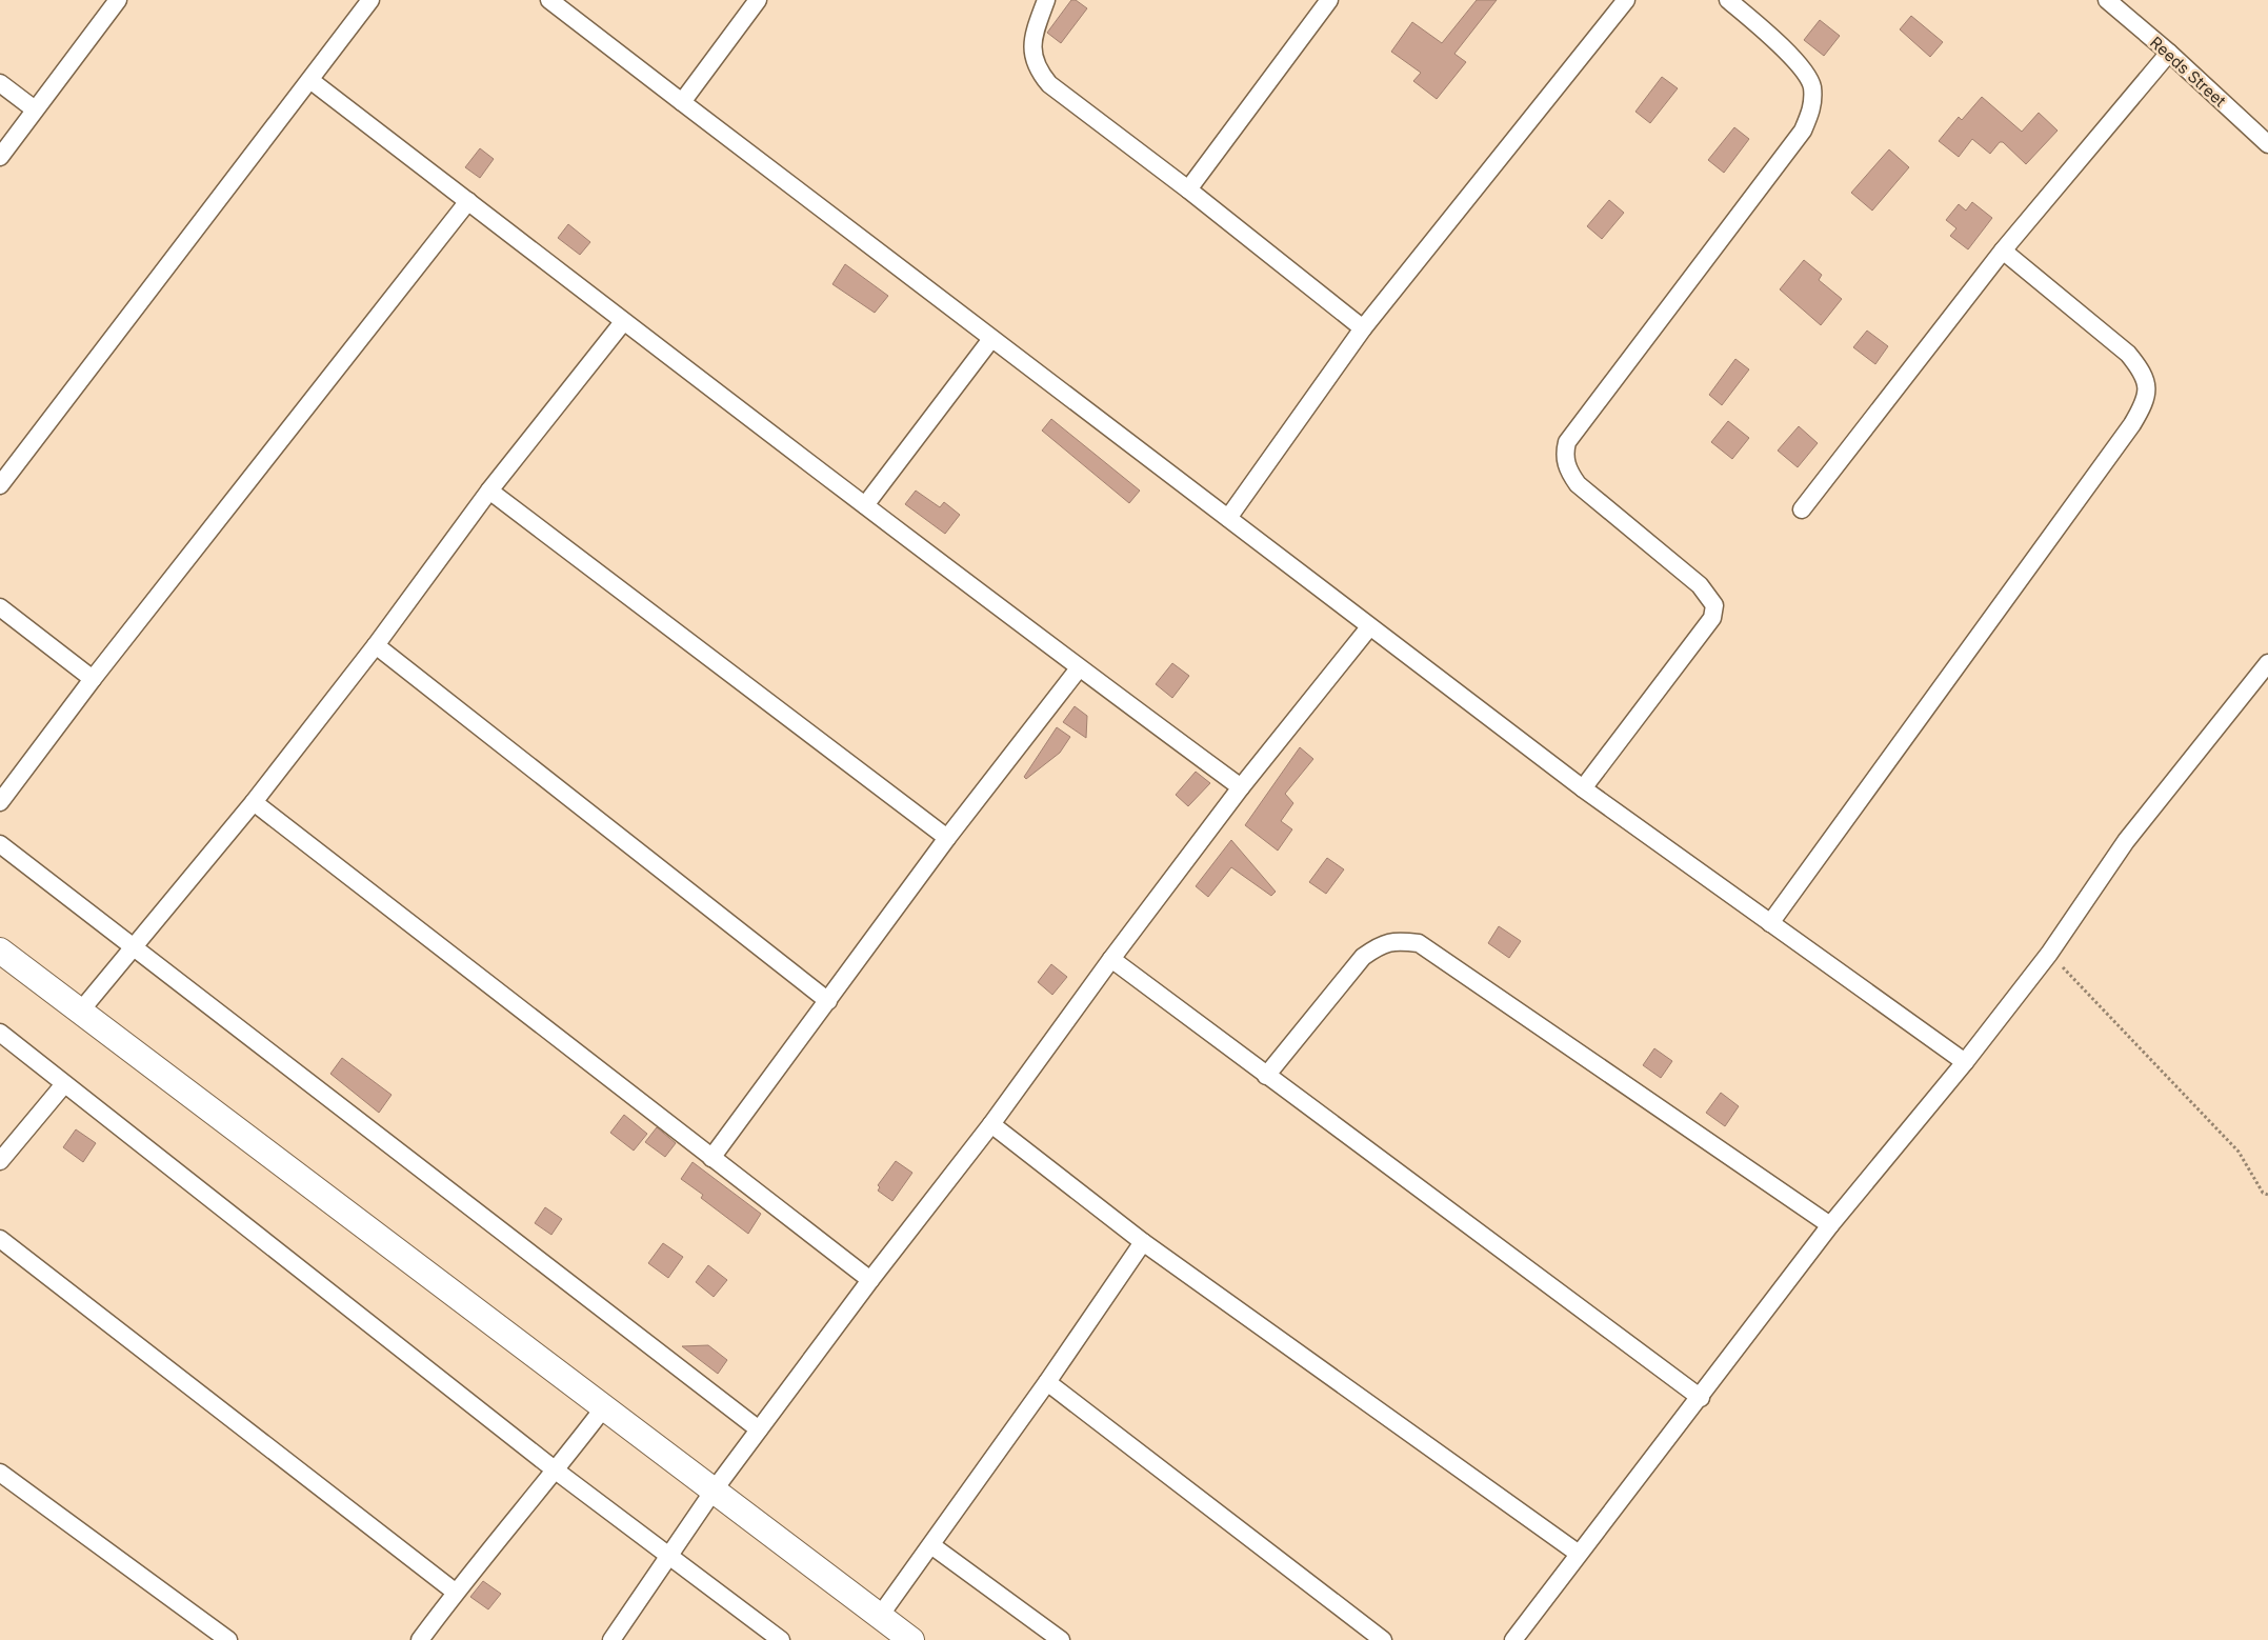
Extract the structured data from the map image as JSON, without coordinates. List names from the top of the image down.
{
  "streets": {
    "street": ["Reeds Street"]
  }
}
